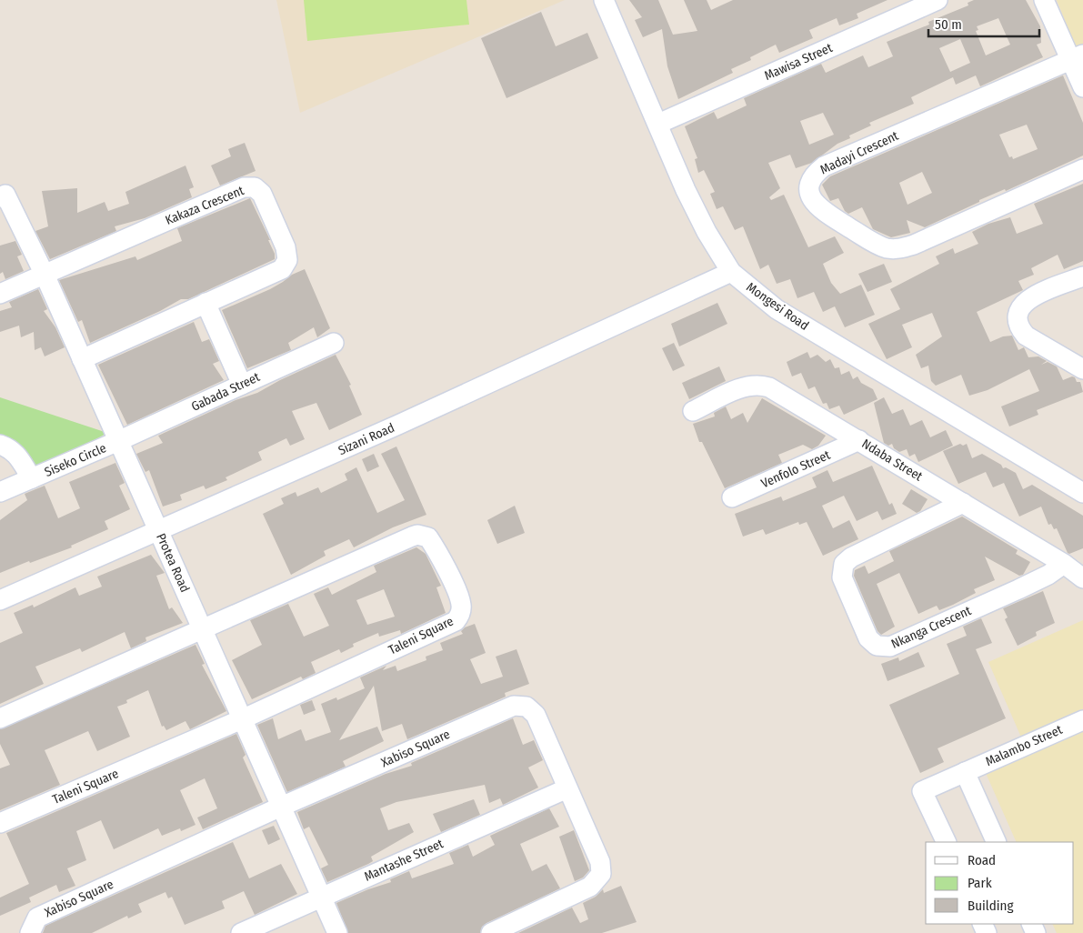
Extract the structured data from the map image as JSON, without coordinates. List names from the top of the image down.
{
  "streets": {
    "street": [
      "Mawisa Street",
      "Madayi Crescent",
      "Kakaza Crescent",
      "Mongesi Road",
      "Gabada Street",
      "Sizani Road",
      "Siseko Circle",
      "Ndaba Street",
      "Venfolo Street",
      "Protea Road",
      "Nkanga Crescent",
      "Taleni Square",
      "Malambo Street",
      "Xabiso Square",
      "Mantashe Street"
    ]
  },
  "crossings": [
    ["Mawisa Street", "Mongesi Road"],
    ["Kakaza Crescent", "Protea Road"],
    ["Mongesi Road", "Sizani Road"],
    ["Gabada Street", "Siseko Circle"],
    ["Gabada Street", "Protea Road"],
    ["Sizani Road", "Protea Road"],
    ["Siseko Circle", "Protea Road"],
    ["Ndaba Street", "Venfolo Street"],
    ["Ndaba Street", "Nkanga Crescent"],
    ["Protea Road", "Taleni Square"],
    ["Protea Road", "Xabiso Square"],
    ["Protea Road", "Mantashe Street"],
    ["Xabiso Square", "Mantashe Street"]
  ],
  "legend": ["Road", "Park", "Building"],
  "scale_bar": "50 m"
}
